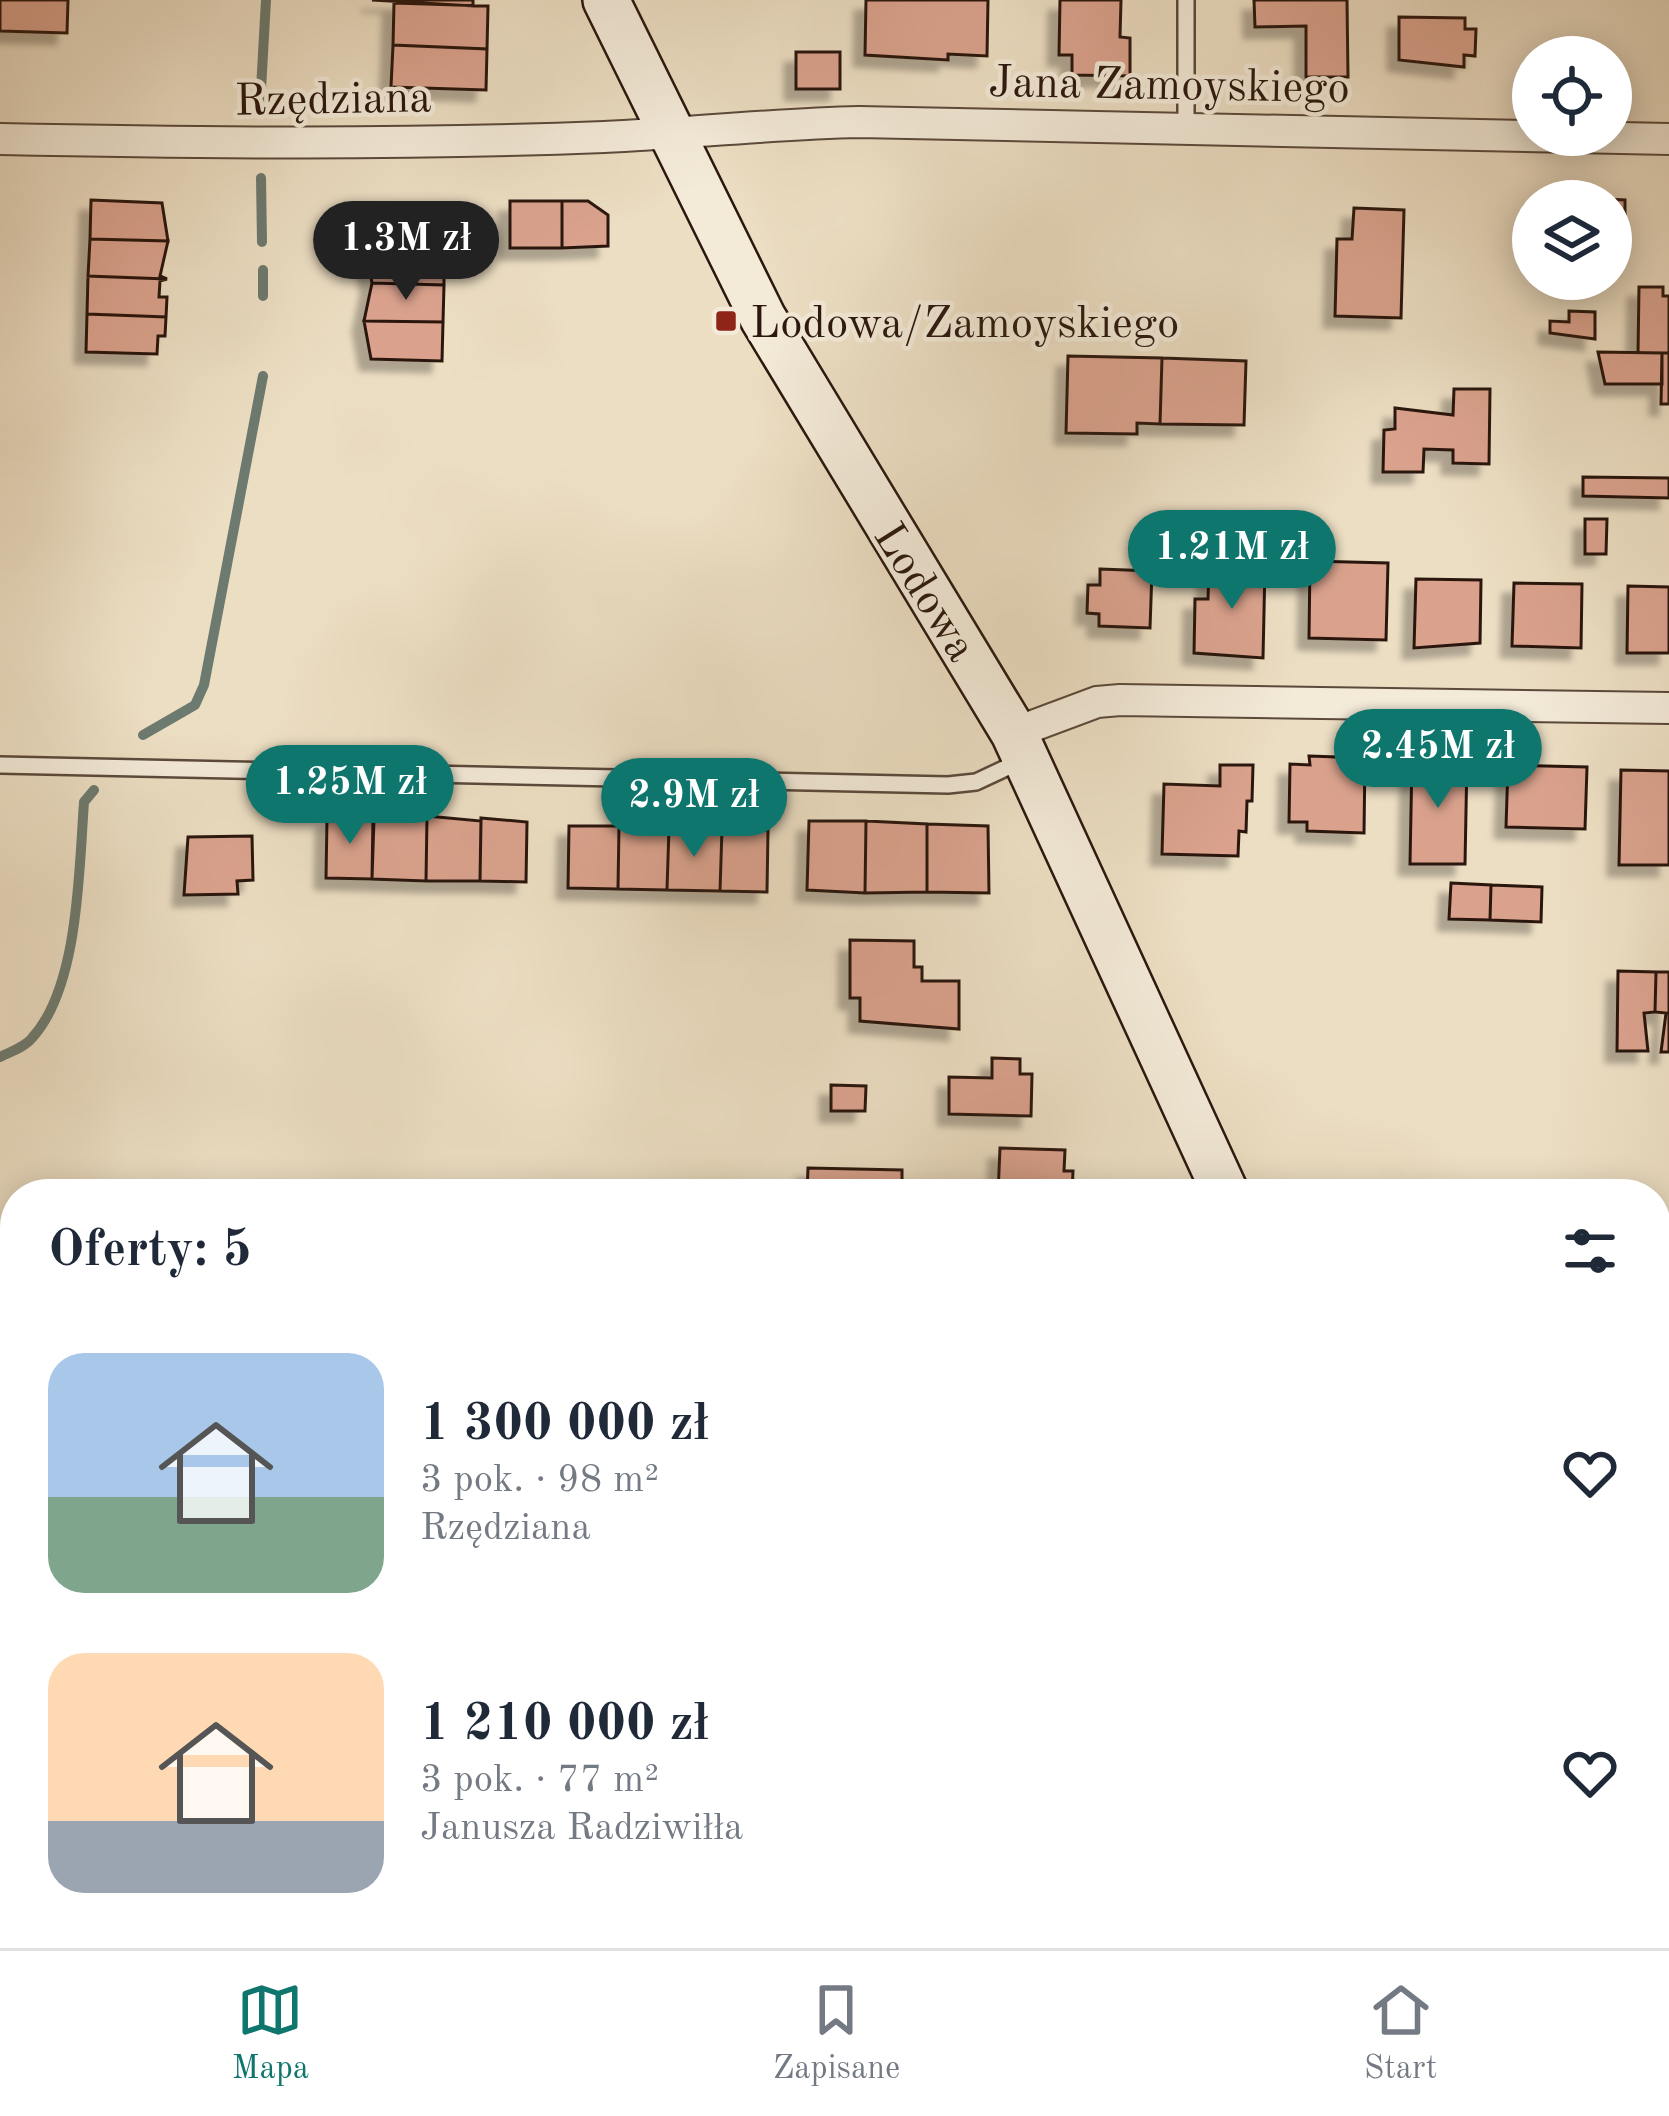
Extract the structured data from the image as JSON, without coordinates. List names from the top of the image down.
{
  "streets": {
    "street": ["Jana Zamoyskiego", "Rzędziana", "Lodowa"]
  },
  "crossings": [
    ["Jana Zamoyskiego", "Rzędziana"],
    ["Jana Zamoyskiego", "Lodowa"],
    ["Rzędziana", "Lodowa"]
  ],
  "places": {
    "transit": ["Lodowa/Zamoyskiego"]
  },
  "page": {
    "price": [
      "1.3M zł",
      "1.21M zł",
      "2.45M zł",
      "1.25M zł",
      "2.9M zł"
    ],
    "heading": "Oferty: 5",
    "list": [
      {
        "name": "1 300 000 zł",
        "note": "3 pok. · 98 m² · Rzędziana"
      },
      {
        "name": "1 210 000 zł",
        "note": "3 pok. · 77 m² · Janusza Radziwiłła"
      }
    ],
    "tabs": ["Mapa", "Zapisane", "Start"]
  }
}
